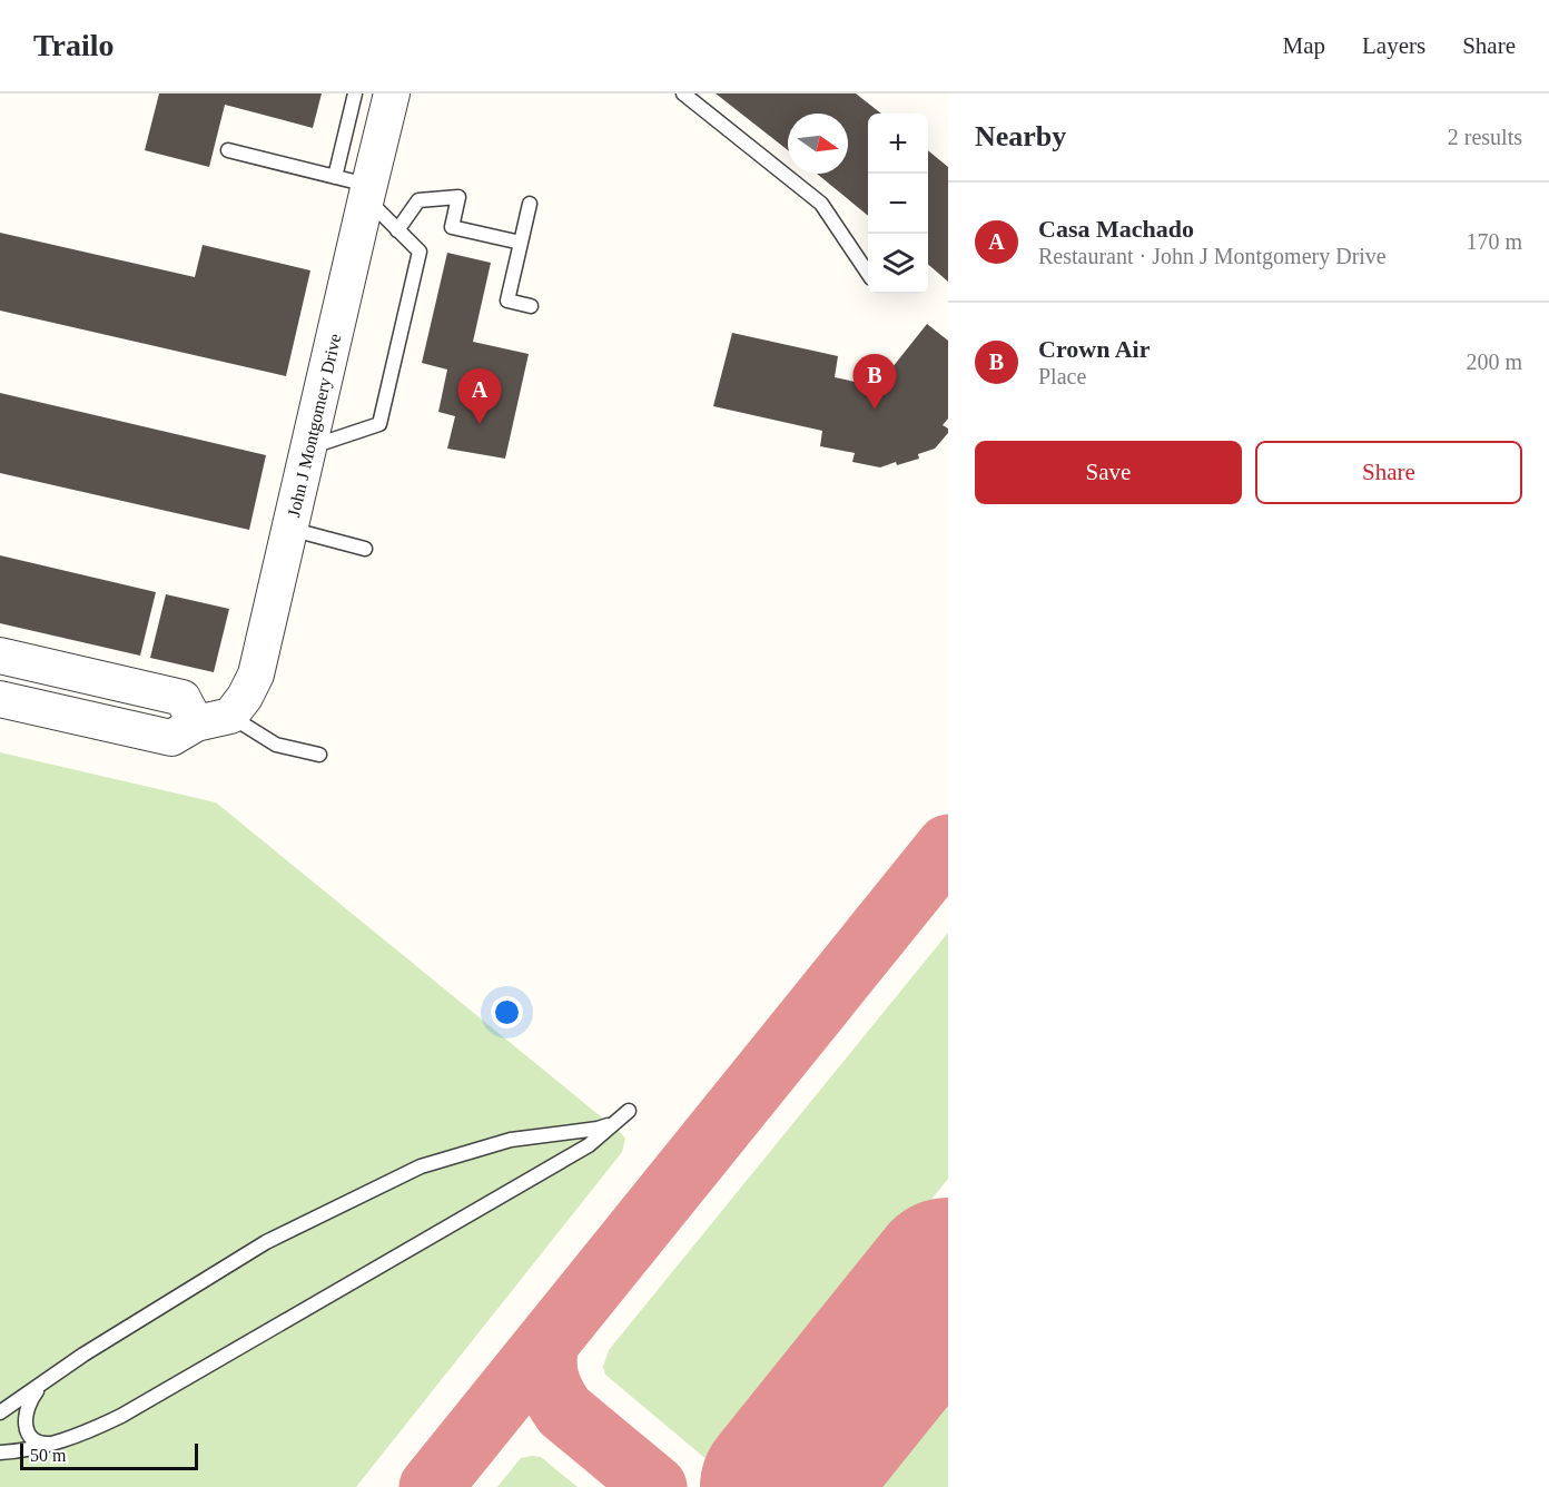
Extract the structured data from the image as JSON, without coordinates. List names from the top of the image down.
{
  "streets": {
    "street": ["John J Montgomery Drive"]
  },
  "scale_bar": "50 m",
  "north": "right",
  "page": {
    "header": "Trailo",
    "nav": ["Map", "Layers", "Share"],
    "heading": ["Nearby", "2 results"],
    "map_buttons": ["+", "−"],
    "list": [
      {
        "mark": "A",
        "name": "Casa Machado",
        "note": "Restaurant · John J Montgomery Drive",
        "value": "170 m"
      },
      {
        "mark": "B",
        "name": "Crown Air",
        "note": "Place",
        "value": "200 m"
      }
    ],
    "pins": ["B", "A"],
    "buttons": ["Save", "Share"],
    "scale": "50 m"
  }
}
